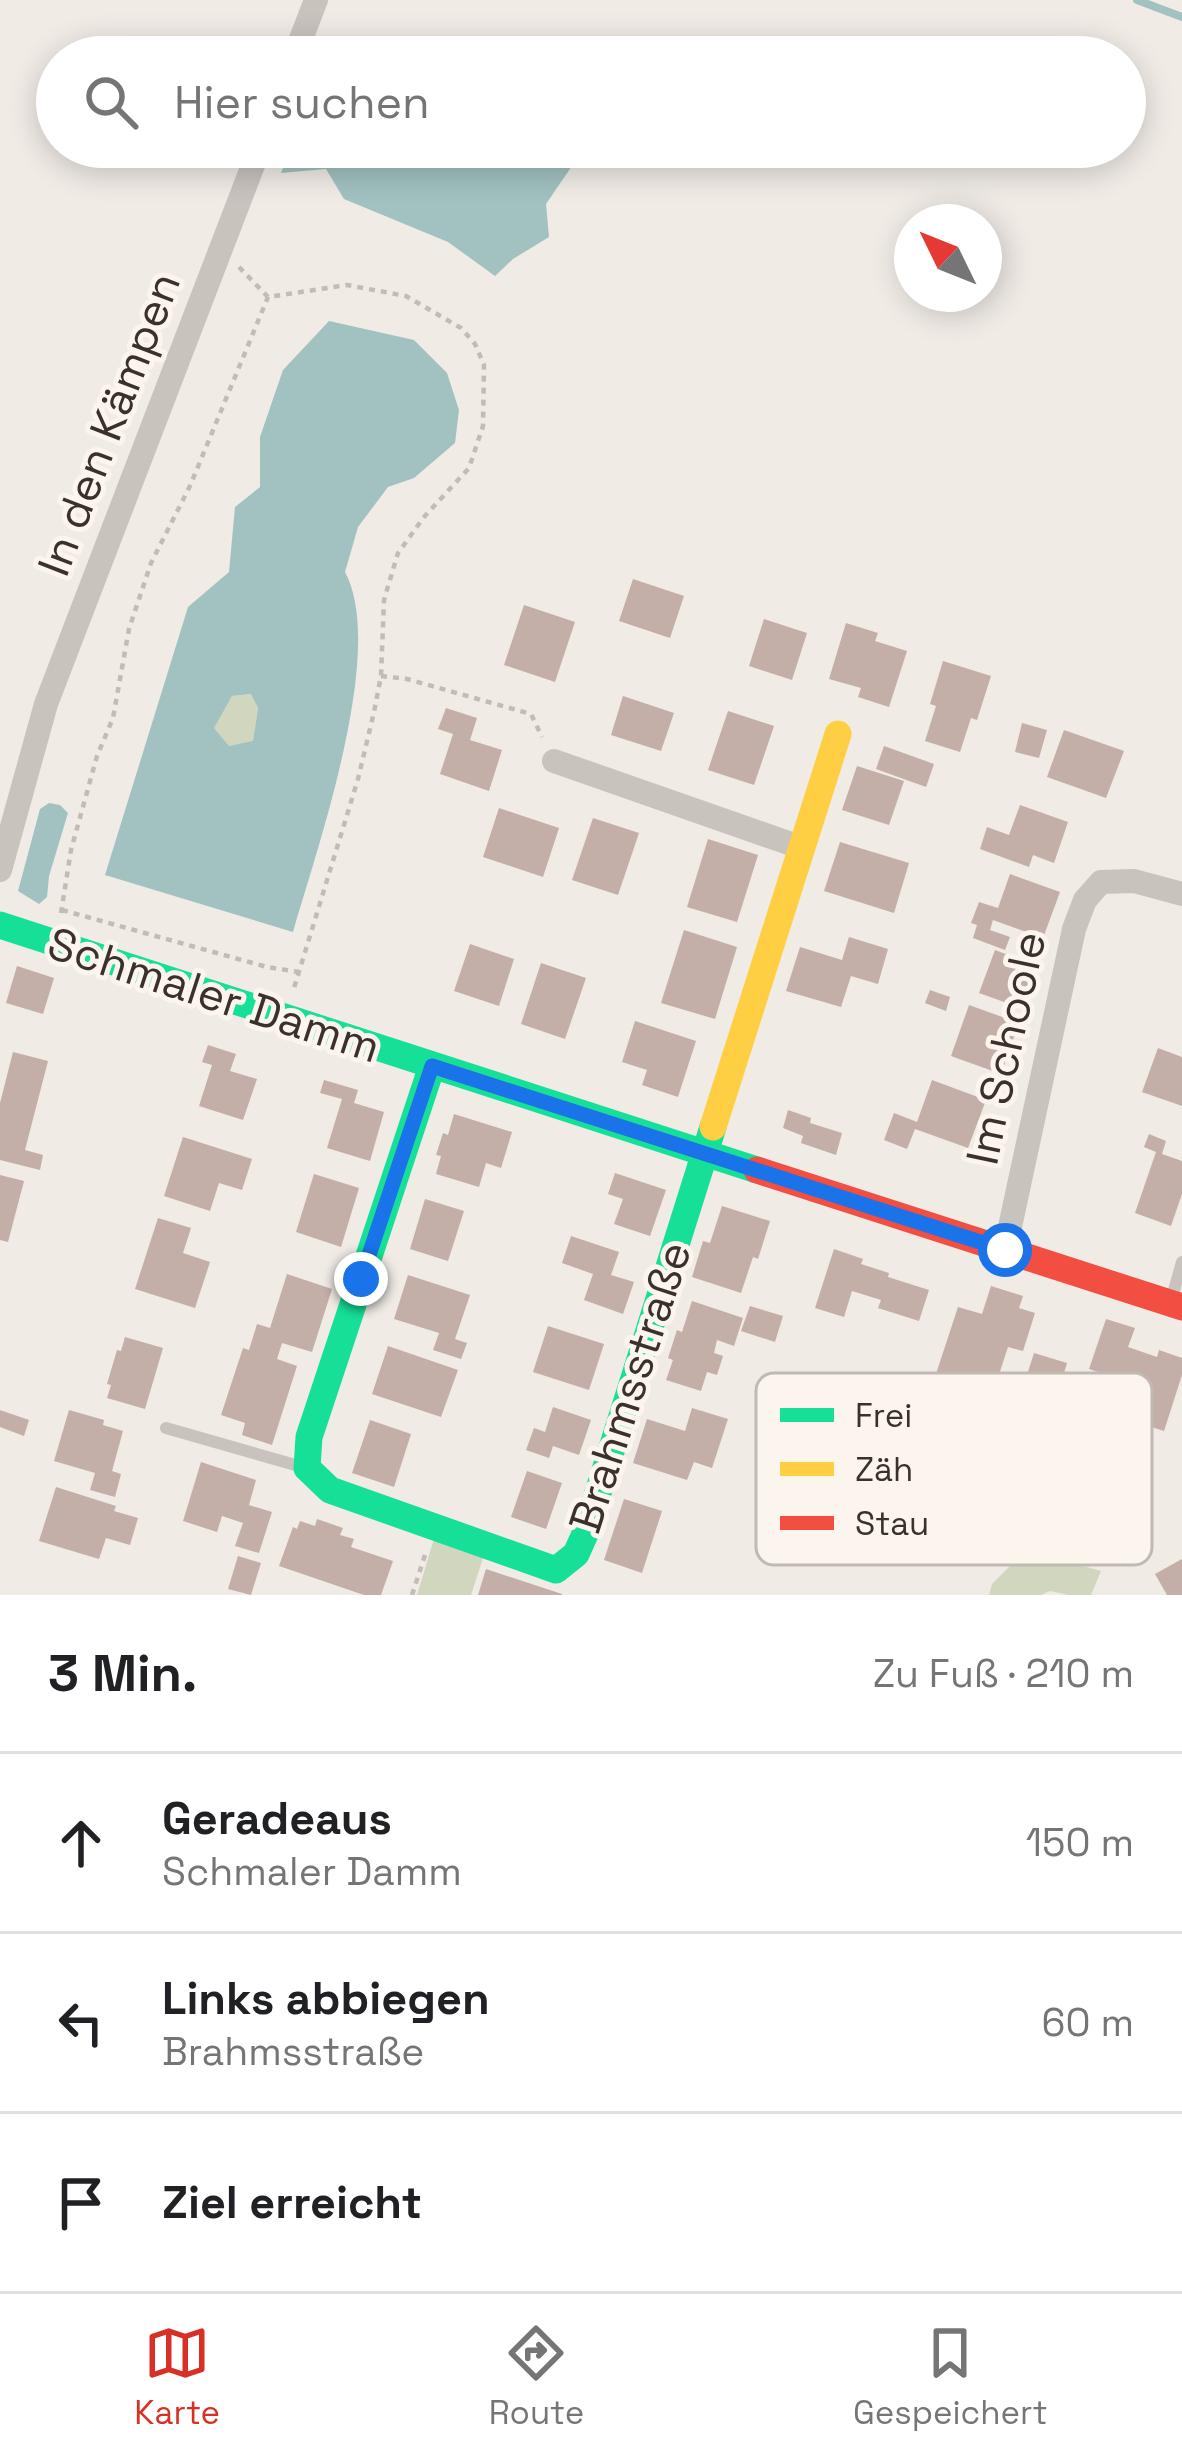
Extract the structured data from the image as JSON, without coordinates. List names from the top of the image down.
{
  "streets": {
    "street": [
      "In den Kämpen",
      "Schmaler Damm",
      "Im Schoole",
      "Brahmsstraße"
    ]
  },
  "crossings": [
    ["Schmaler Damm", "Im Schoole"],
    ["Schmaler Damm", "Brahmsstraße"]
  ],
  "legend": ["Frei", "Zäh", "Stau"],
  "north": "top left",
  "page": {
    "search": "Hier suchen",
    "heading": ["3 Min.", "Zu Fuß · 210 m"],
    "list": [
      ["Geradeaus", "Schmaler Damm", "150 m"],
      ["Links abbiegen", "Brahmsstraße", "60 m"],
      "Ziel erreicht"
    ],
    "nav": ["Karte", "Route", "Gespeichert"]
  }
}
